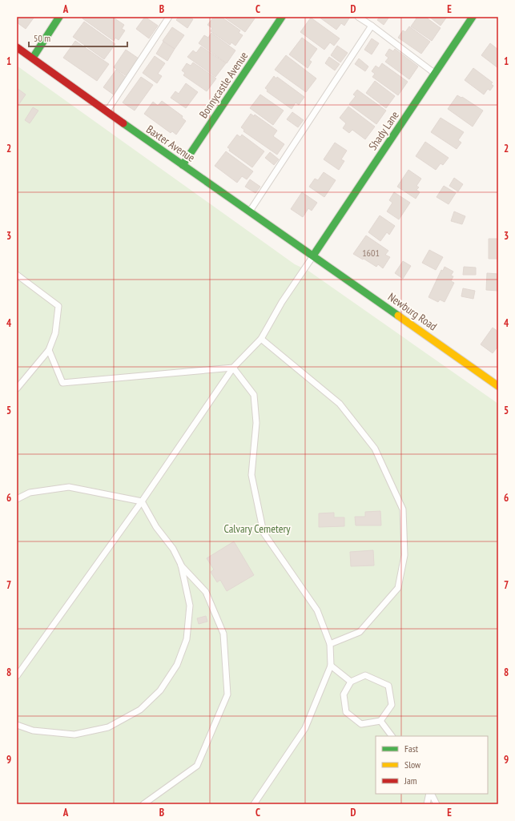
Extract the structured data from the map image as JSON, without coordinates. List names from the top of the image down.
{
  "streets": {
    "main road": [
      "Bonnycastle Avenue",
      "Shady Lane",
      "Baxter Avenue",
      "Newburg Road"
    ]
  },
  "crossings": [
    ["Bonnycastle Avenue", "Baxter Avenue"],
    ["Shady Lane", "Baxter Avenue"],
    ["Shady Lane", "Newburg Road"],
    ["Baxter Avenue", "Newburg Road"]
  ],
  "parks": ["Calvary Cemetery"],
  "house_numbers": ["1601"],
  "legend": ["Fast", "Slow", "Jam"],
  "scale_bar": "50 m",
  "grid": {
    "columns": [
      "A",
      "B",
      "C",
      "D",
      "E"
    ],
    "rows": [
      "1",
      "2",
      "3",
      "4",
      "5",
      "6",
      "7",
      "8",
      "9"
    ]
  }
}
